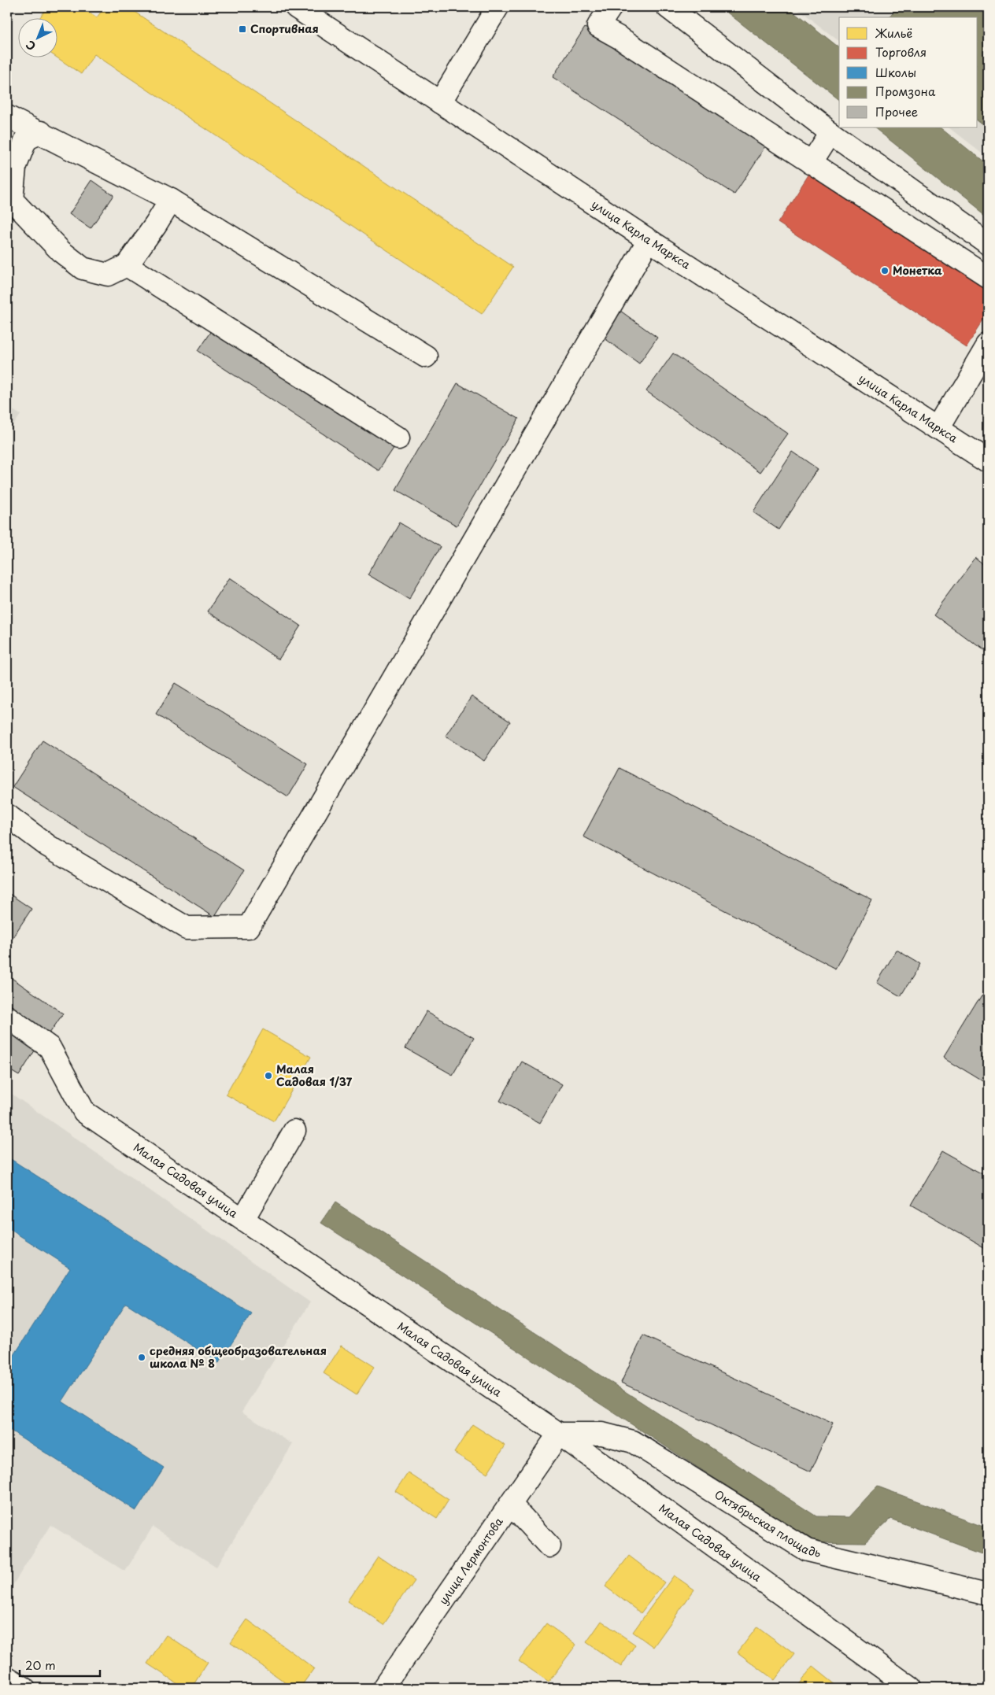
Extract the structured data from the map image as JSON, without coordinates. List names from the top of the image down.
{
  "streets": {
    "street": [
      "улица Карла Маркса",
      "Малая Садовая улица",
      "Октябрьская площадь",
      "улица Лермонтова"
    ]
  },
  "crossings": [
    ["Малая Садовая улица", "Октябрьская площадь"],
    ["Малая Садовая улица", "улица Лермонтова"],
    ["Октябрьская площадь", "улица Лермонтова"]
  ],
  "places": {
    "transit": ["Спортивная"],
    "other": ["Монетка", "Малая Садовая 1/37", "средняя общеобразовательная школа № 8"]
  },
  "legend": [
    "Жильё",
    "Торговля",
    "Школы",
    "Промзона",
    "Прочее"
  ],
  "scale_bar": "20 m",
  "north": "bottom left"
}
